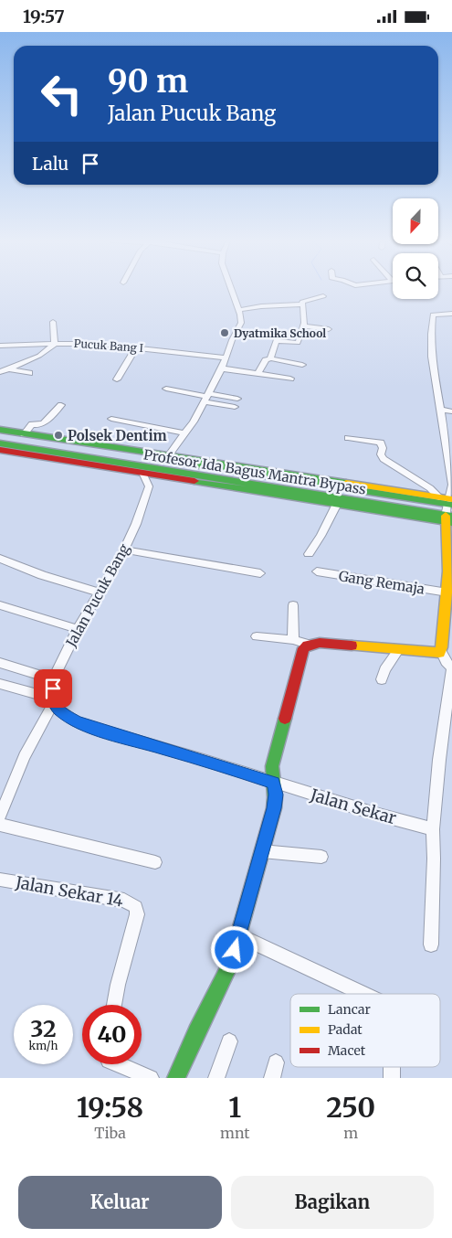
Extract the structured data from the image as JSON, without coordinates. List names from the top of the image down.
{
  "streets": {
    "main road": ["Profesor Ida Bagus Mantra Bypass"],
    "street": [
      "Pucuk Bang I",
      "Gang Remaja",
      "Jalan Pucuk Bang",
      "Jalan Sekar",
      "Jalan Sekar 14"
    ]
  },
  "places": ["Dyatmika School", "Polsek Dentim"],
  "legend": ["Lancar", "Padat", "Macet"],
  "north": "bottom",
  "page": {
    "status": "19:57",
    "turn": ["90 m", "Jalan Pucuk Bang"],
    "then": "Lalu",
    "speed": "32 km/h",
    "limit": "40",
    "eta": [
      "19:58",
      "Tiba",
      "1",
      "mnt",
      "250",
      "m"
    ],
    "buttons": ["Keluar", "Bagikan"]
  }
}
